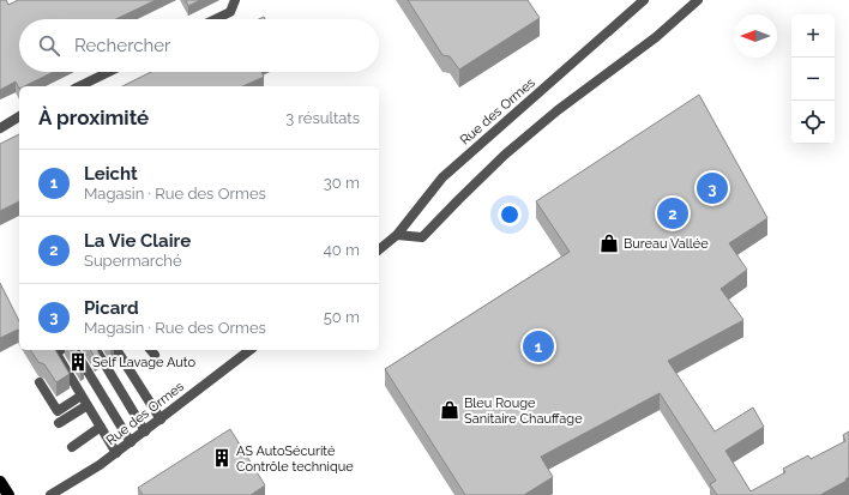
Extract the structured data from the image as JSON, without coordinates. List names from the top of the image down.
{
  "streets": {
    "street": ["Rue des Ormes"]
  },
  "places": {
    "shop": ["Bureau Vallée", "Bleu Rouge Sanitaire Chauffage"],
    "building": ["Self Lavage Auto", "AS AutoSécurité Contrôle technique"]
  },
  "north": "left",
  "page": {
    "map_buttons": ["+", "−"],
    "search": "Rechercher",
    "heading": ["À proximité", "3 résultats"],
    "list": [
      {
        "mark": "1",
        "name": "Leicht",
        "note": "Magasin · Rue des Ormes",
        "value": "30 m"
      },
      {
        "mark": "2",
        "name": "La Vie Claire",
        "note": "Supermarché",
        "value": "40 m"
      },
      {
        "mark": "3",
        "name": "Picard",
        "note": "Magasin · Rue des Ormes",
        "value": "50 m"
      }
    ],
    "pins": ["3", "2", "1"]
  }
}
